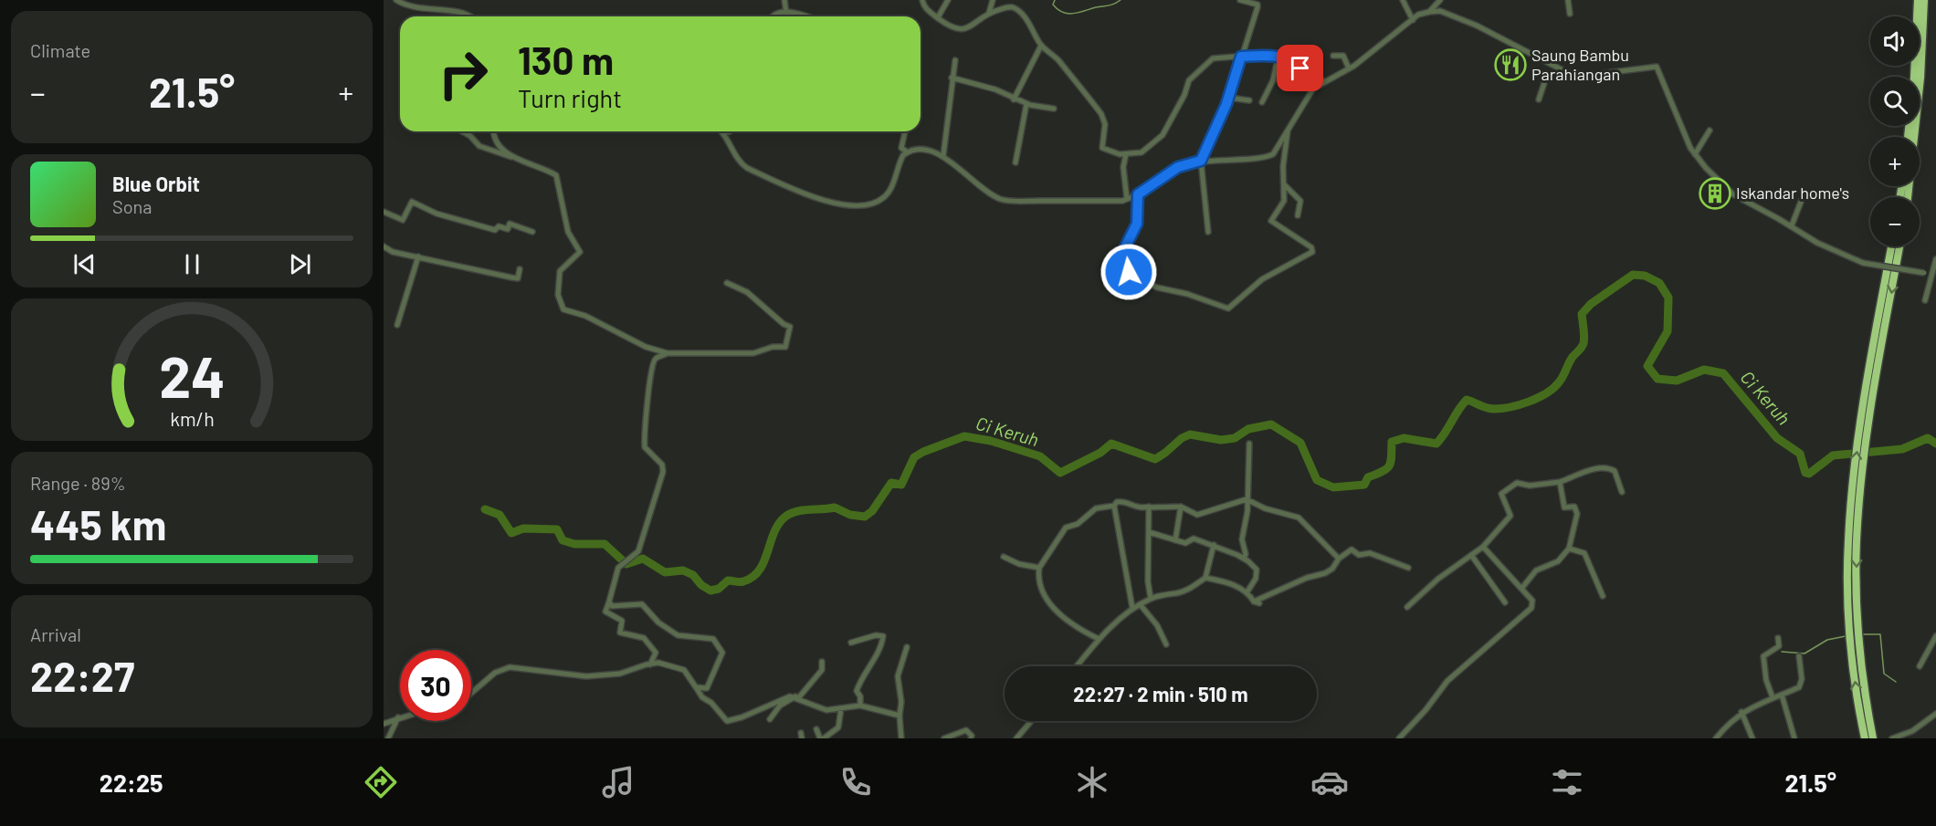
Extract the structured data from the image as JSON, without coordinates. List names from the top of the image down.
{
  "water": ["Ci Keruh"],
  "places": {
    "restaurant": ["Saung Bambu Parahiangan"],
    "building": ["Iskandar home's"]
  },
  "page": {
    "tile": [
      "Climate",
      ["Range · 89%", "445 km"],
      ["Arrival", "22:27"]
    ],
    "map_buttons": ["+", "−"],
    "turn": ["130 m", "Turn right"],
    "heat": ["−", "21.5°", "+"],
    "song": ["Blue Orbit", "Sona"],
    "limit": "30",
    "trip": "22:27 · 2 min · 510 m",
    "tabs": ["22:25", "21.5°"],
    "gauge": ["24", "km/h"]
  }
}
